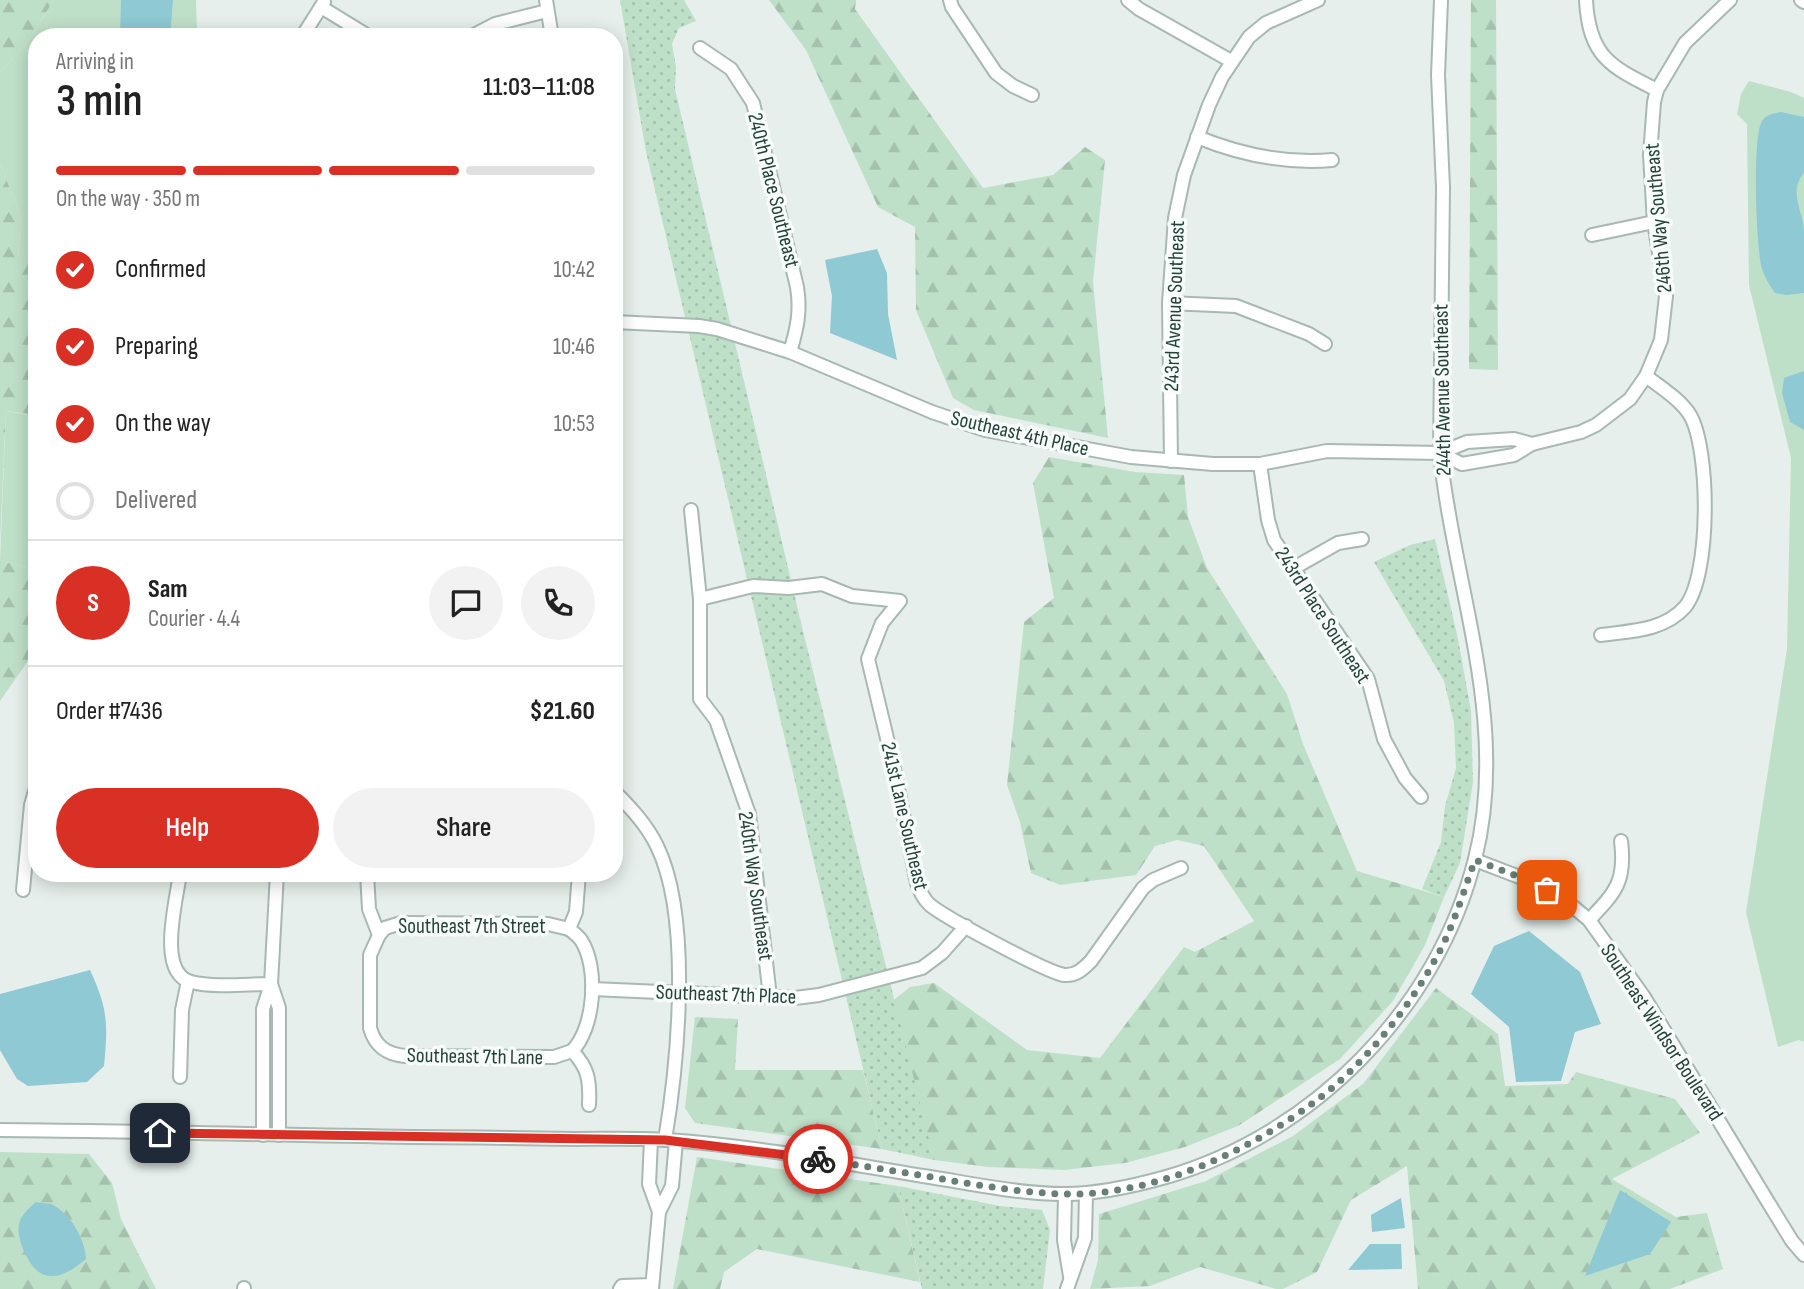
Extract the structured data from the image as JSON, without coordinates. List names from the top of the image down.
{
  "streets": {
    "street": [
      "240th Place Southeast",
      "246th Way Southeast",
      "243rd Avenue Southeast",
      "244th Avenue Southeast",
      "Southeast 4th Place",
      "243rd Place Southeast",
      "241st Lane Southeast",
      "240th Way Southeast",
      "Southeast 7th Street",
      "Southeast 7th Place",
      "Southeast Windsor Boulevard",
      "Southeast 7th Lane"
    ]
  },
  "crossings": [
    ["240th Place Southeast", "Southeast 4th Place"],
    ["246th Way Southeast", "Southeast 4th Place"],
    ["243rd Avenue Southeast", "Southeast 4th Place"],
    ["244th Avenue Southeast", "Southeast 4th Place"],
    ["244th Avenue Southeast", "Southeast Windsor Boulevard"],
    ["Southeast 4th Place", "243rd Place Southeast"],
    ["241st Lane Southeast", "240th Way Southeast"],
    ["241st Lane Southeast", "Southeast 7th Place"],
    ["240th Way Southeast", "Southeast 7th Place"],
    ["Southeast 7th Street", "Southeast 7th Lane"]
  ],
  "page": {
    "heading": ["3 min", "Arriving in", "11:03–11:08"],
    "panel": [
      "Sam",
      "Courier · 4.4",
      "Order #7436",
      "$21.60"
    ],
    "bar": "On the way · 350 m",
    "list": [
      ["Confirmed", "10:42"],
      ["Preparing", "10:46"],
      ["On the way", "10:53"],
      "Delivered"
    ],
    "round": "S",
    "buttons": ["Help", "Share"]
  }
}
